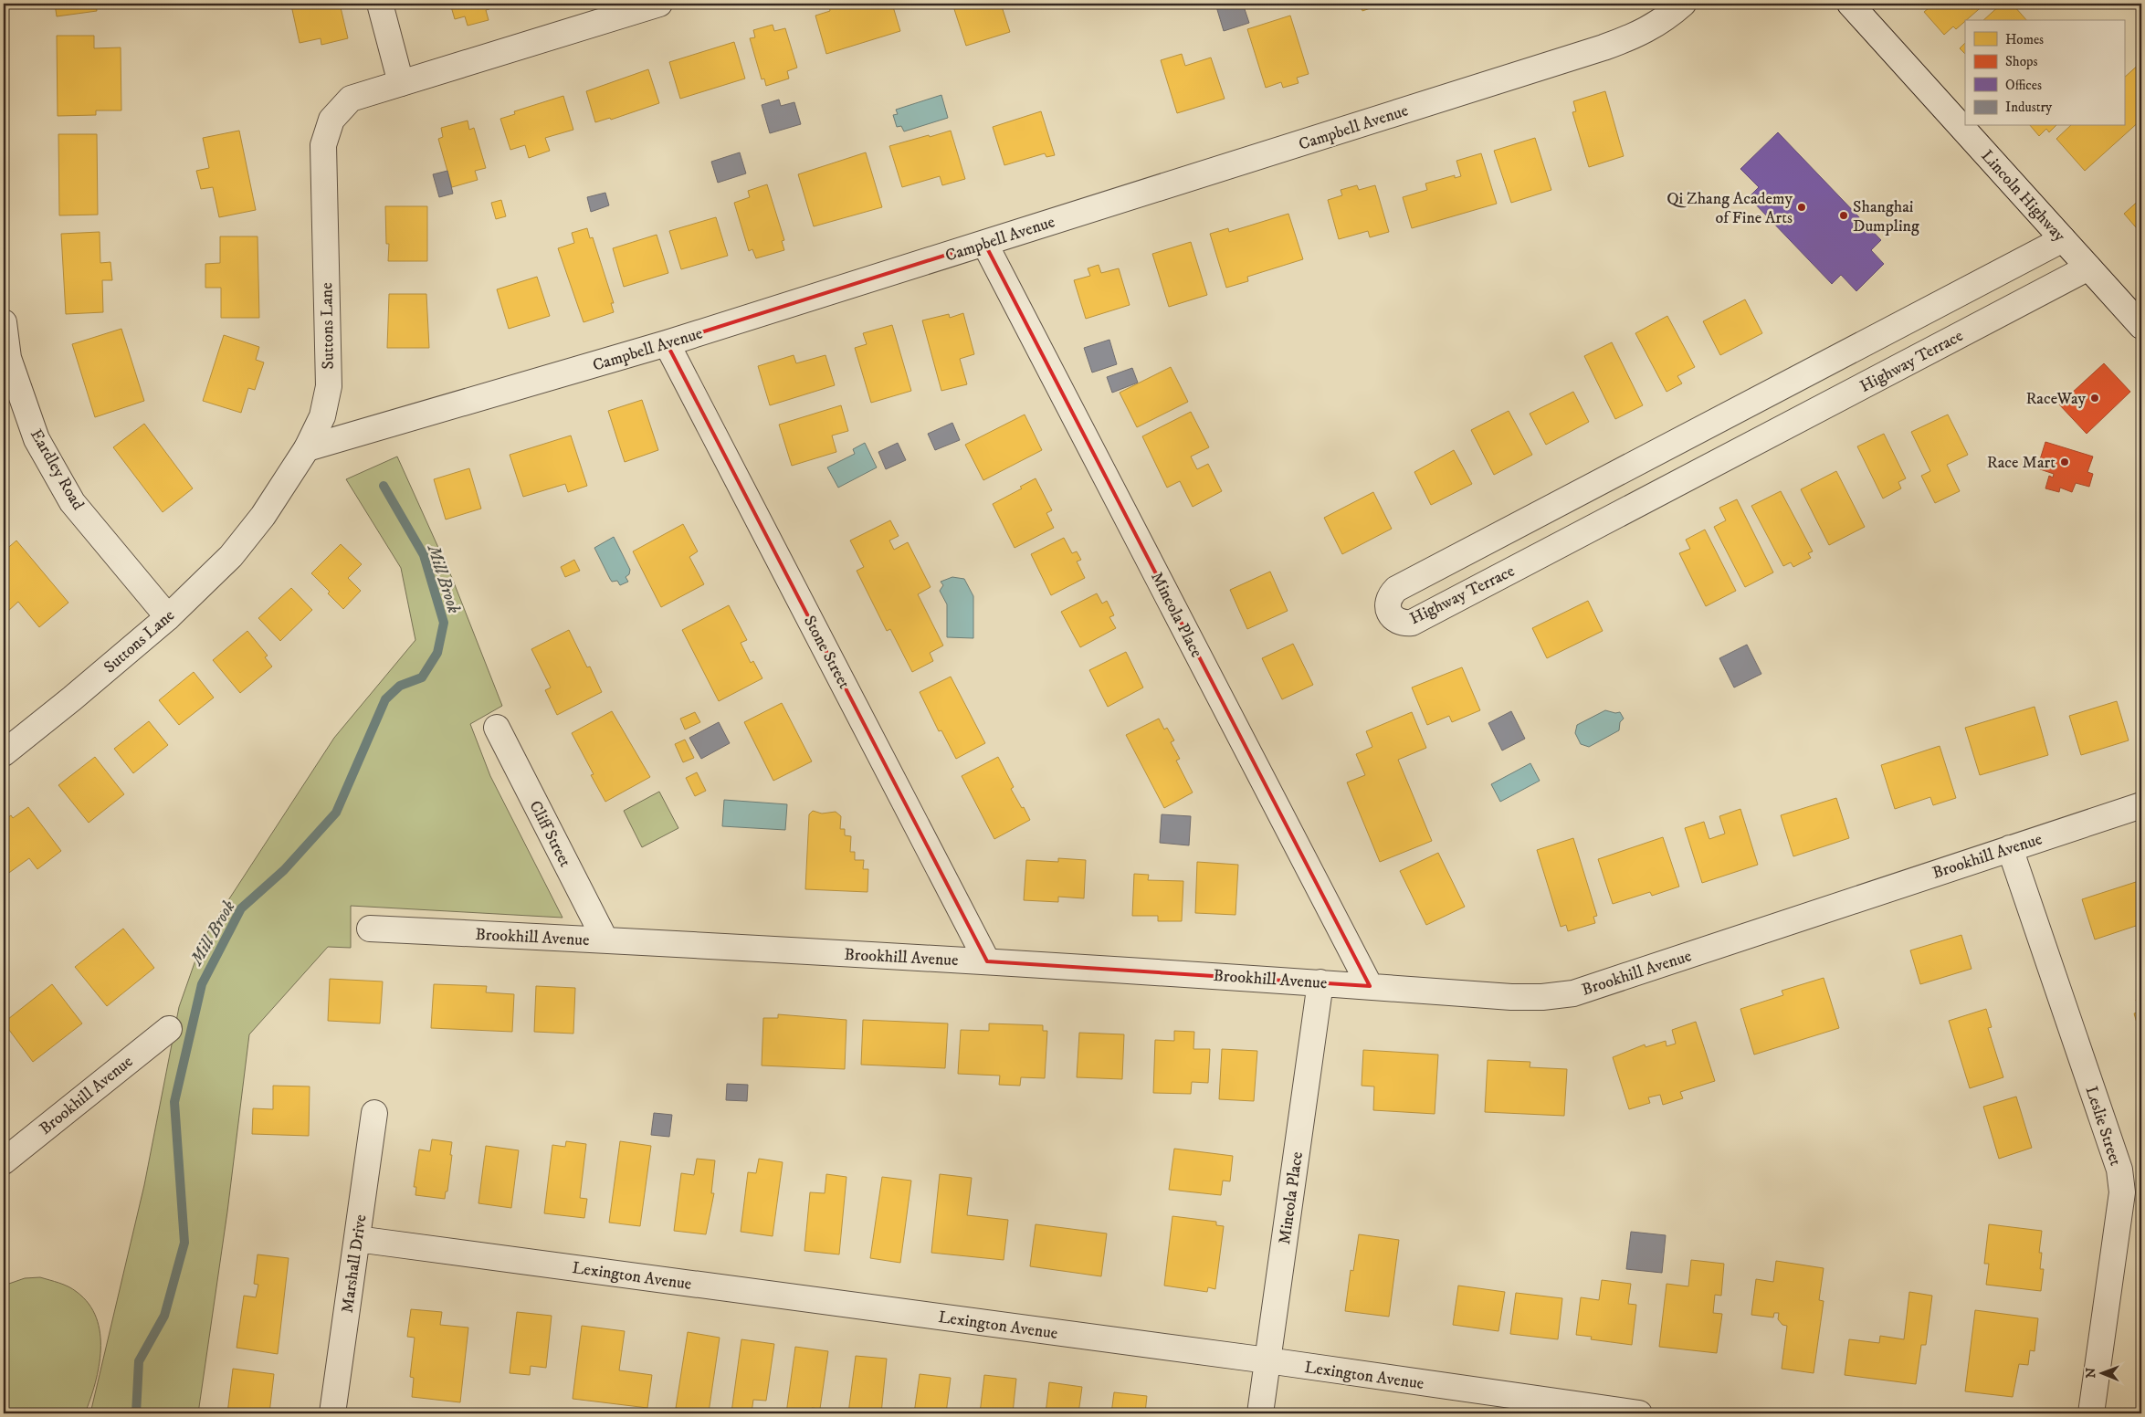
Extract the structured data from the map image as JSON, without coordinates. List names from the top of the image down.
{
  "streets": {
    "street": [
      "Campbell Avenue",
      "Lincoln Highway",
      "Suttons Lane",
      "Highway Terrace",
      "Eardley Road",
      "Mineola Place",
      "Stone Street",
      "Cliff Street",
      "Brookhill Avenue",
      "Leslie Street",
      "Marshall Drive",
      "Lexington Avenue"
    ]
  },
  "crossings": [
    ["Campbell Avenue", "Suttons Lane"],
    ["Campbell Avenue", "Mineola Place"],
    ["Campbell Avenue", "Stone Street"],
    ["Lincoln Highway", "Highway Terrace"],
    ["Suttons Lane", "Eardley Road"],
    ["Mineola Place", "Brookhill Avenue"],
    ["Mineola Place", "Lexington Avenue"],
    ["Stone Street", "Brookhill Avenue"],
    ["Cliff Street", "Brookhill Avenue"],
    ["Brookhill Avenue", "Leslie Street"],
    ["Marshall Drive", "Lexington Avenue"]
  ],
  "water": ["Mill Brook"],
  "places": [
    "Qi Zhang Academy of Fine Arts",
    "Shanghai Dumpling",
    "RaceWay",
    "Race Mart"
  ],
  "legend": [
    "Homes",
    "Shops",
    "Offices",
    "Industry"
  ],
  "north": "left"
}
